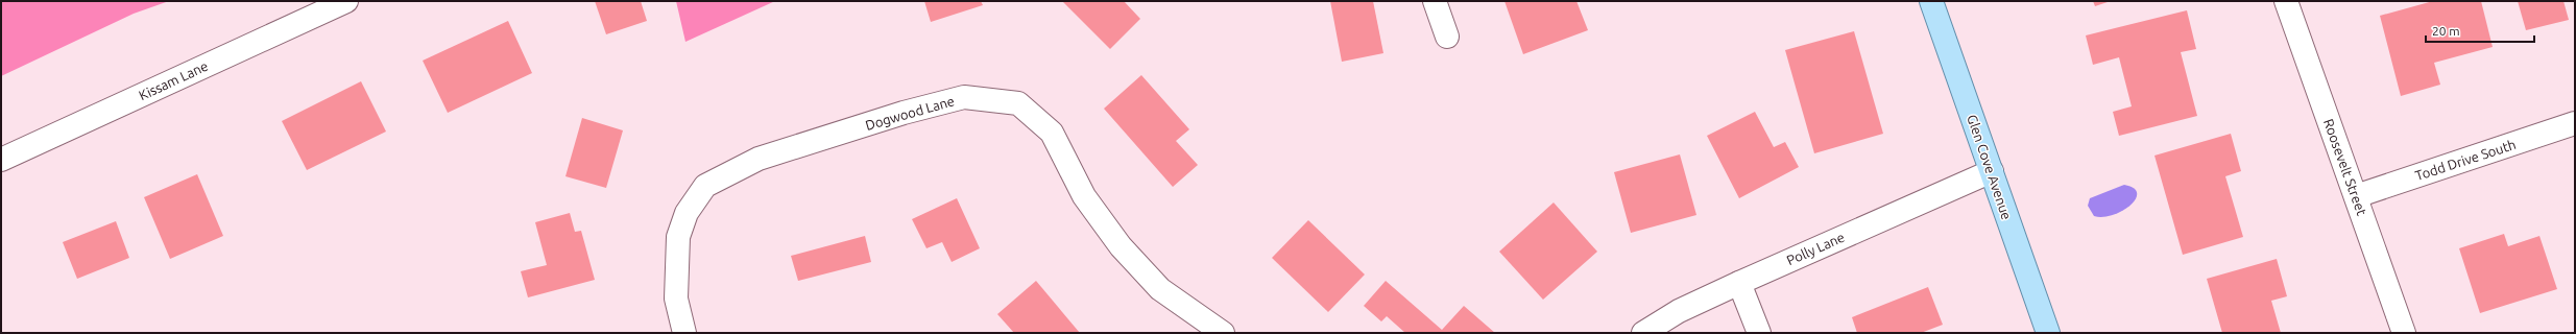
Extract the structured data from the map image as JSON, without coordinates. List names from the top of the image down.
{
  "streets": {
    "main road": ["Glen Cove Avenue"],
    "street": [
      "Kissam Lane",
      "Dogwood Lane",
      "Todd Drive South",
      "Roosevelt Street",
      "Polly Lane"
    ]
  },
  "crossings": [
    ["Todd Drive South", "Roosevelt Street"],
    ["Glen Cove Avenue", "Polly Lane"]
  ],
  "scale_bar": "20 m"
}
